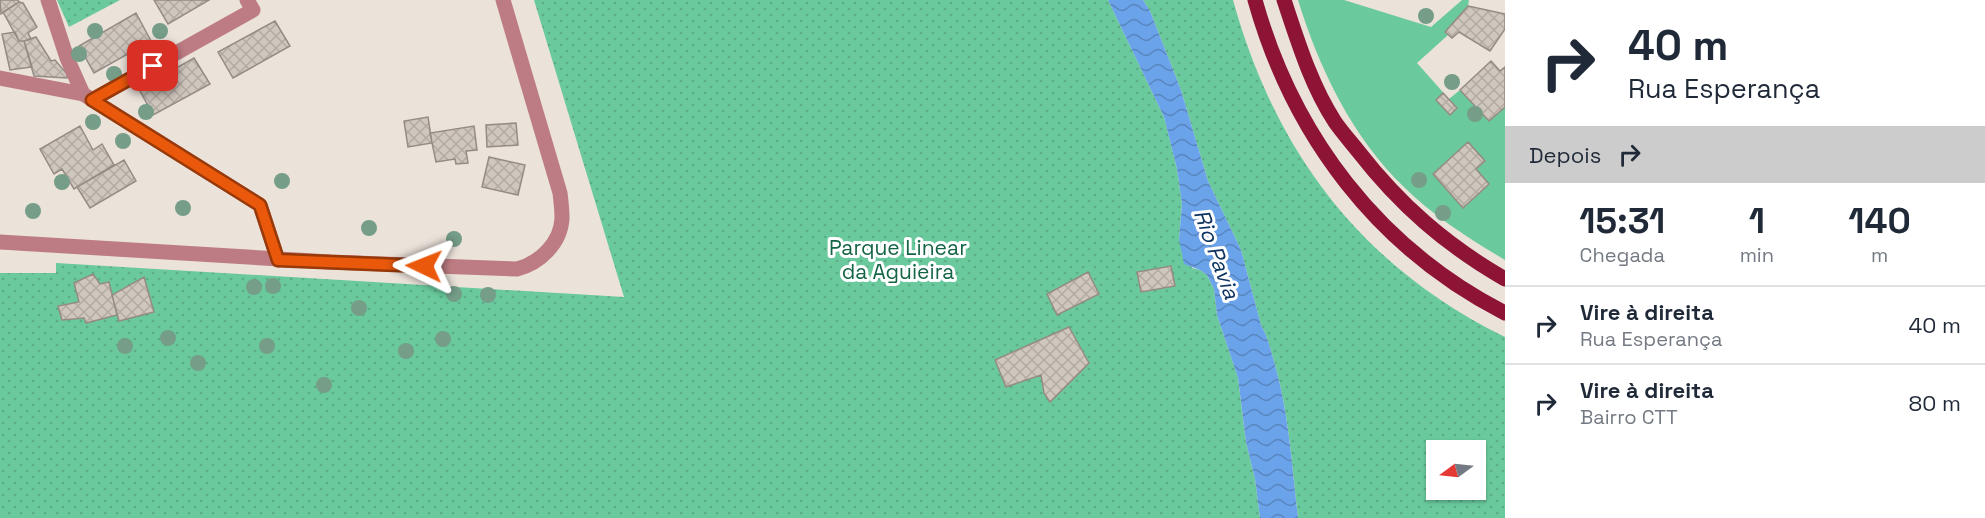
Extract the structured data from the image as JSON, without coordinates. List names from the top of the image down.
{
  "water": ["Rio Pavia"],
  "parks": ["Parque Linear da Aguieira"],
  "north": "left",
  "page": {
    "turn": ["40 m", "Rua Esperança"],
    "then": "Depois",
    "eta": [
      "15:31",
      "Chegada",
      "1",
      "min",
      "140",
      "m"
    ],
    "list": [
      {
        "name": "Vire à direita",
        "note": "Rua Esperança",
        "value": "40 m"
      },
      {
        "name": "Vire à direita",
        "note": "Bairro CTT",
        "value": "80 m"
      }
    ]
  }
}
